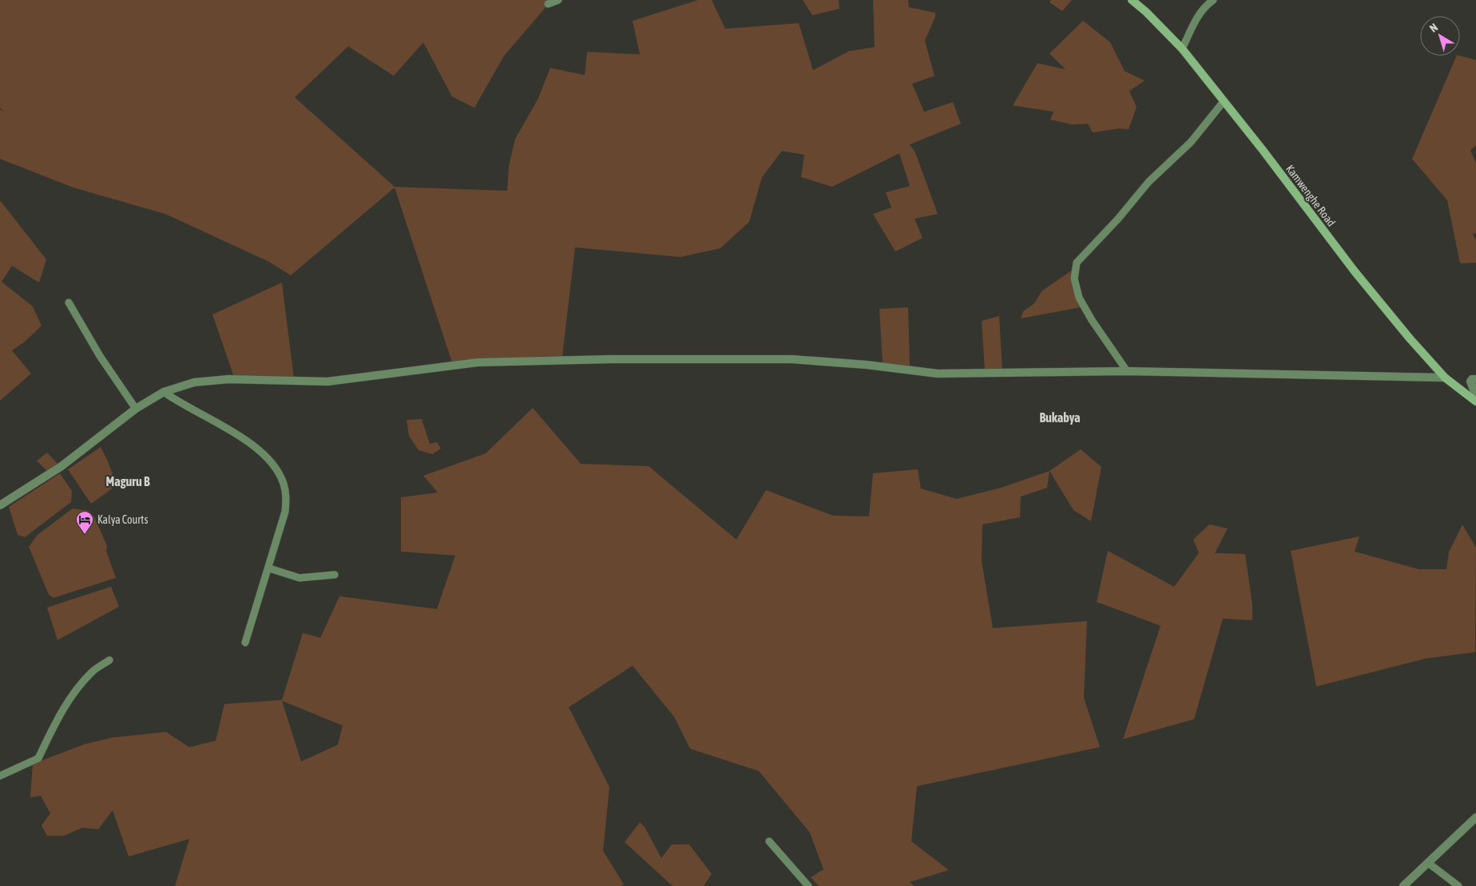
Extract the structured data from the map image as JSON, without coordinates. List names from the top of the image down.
{
  "streets": {
    "main road": ["Kamwenghe Road"]
  },
  "districts": ["Bukabya", "Maguru B"],
  "places": {
    "hotel": ["Kalya Courts"]
  },
  "north": "top left"
}
